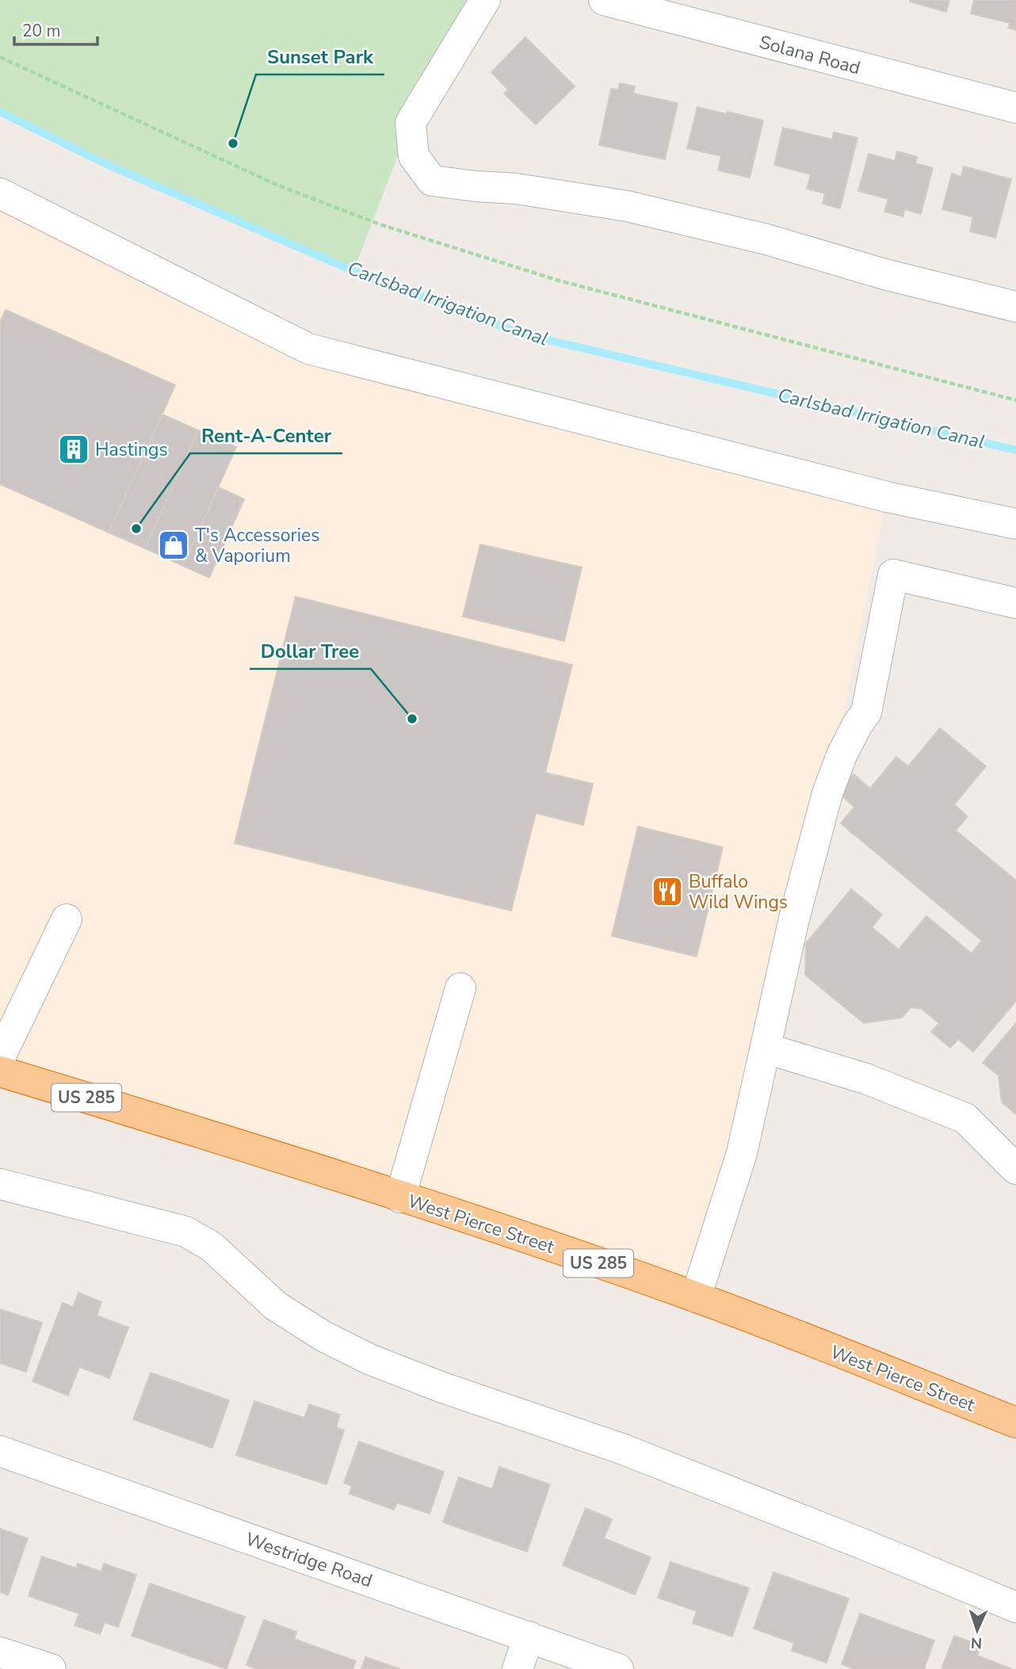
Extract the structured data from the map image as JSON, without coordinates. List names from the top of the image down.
{
  "streets": {
    "highway": ["US 285", "West Pierce Street"],
    "street": ["Solana Road", "Westridge Road"]
  },
  "water": ["Carlsbad Irrigation Canal"],
  "places": {
    "other": ["Sunset Park", "Rent-A-Center", "Dollar Tree"],
    "building": ["Hastings"],
    "shop": ["T's Accessories & Vaporium"],
    "restaurant": ["Buffalo Wild Wings"]
  },
  "scale_bar": "20 m",
  "north": "bottom"
}
